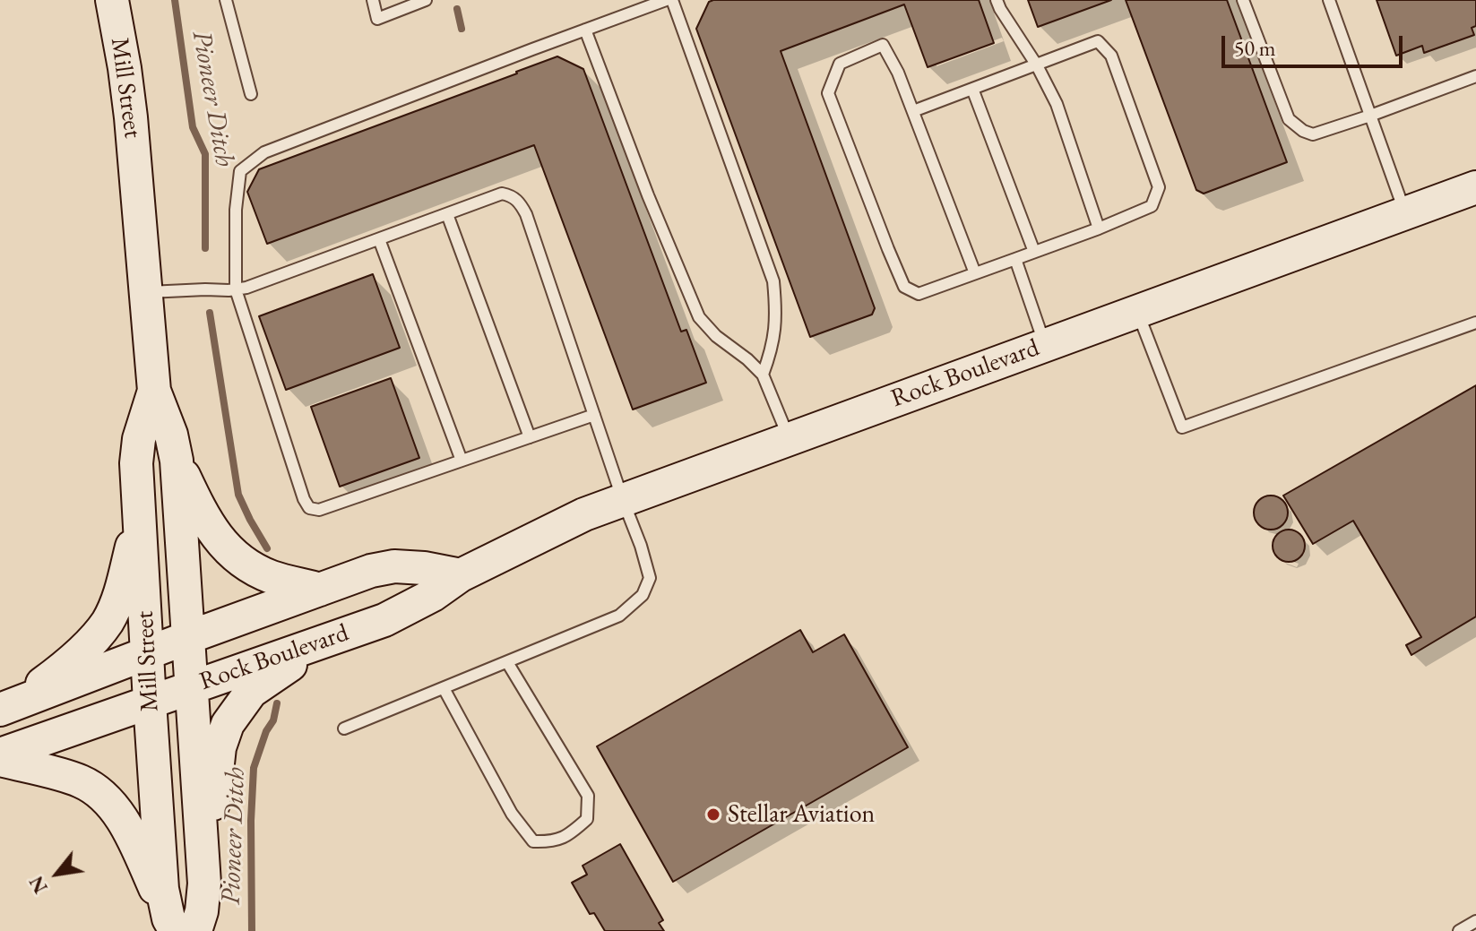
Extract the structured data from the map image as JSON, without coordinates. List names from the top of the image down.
{
  "streets": {
    "main road": ["Mill Street", "Rock Boulevard"]
  },
  "crossings": [
    ["Mill Street", "Rock Boulevard"]
  ],
  "water": ["Pioneer Ditch"],
  "places": ["Stellar Aviation"],
  "scale_bar": "50 m",
  "north": "bottom left"
}
